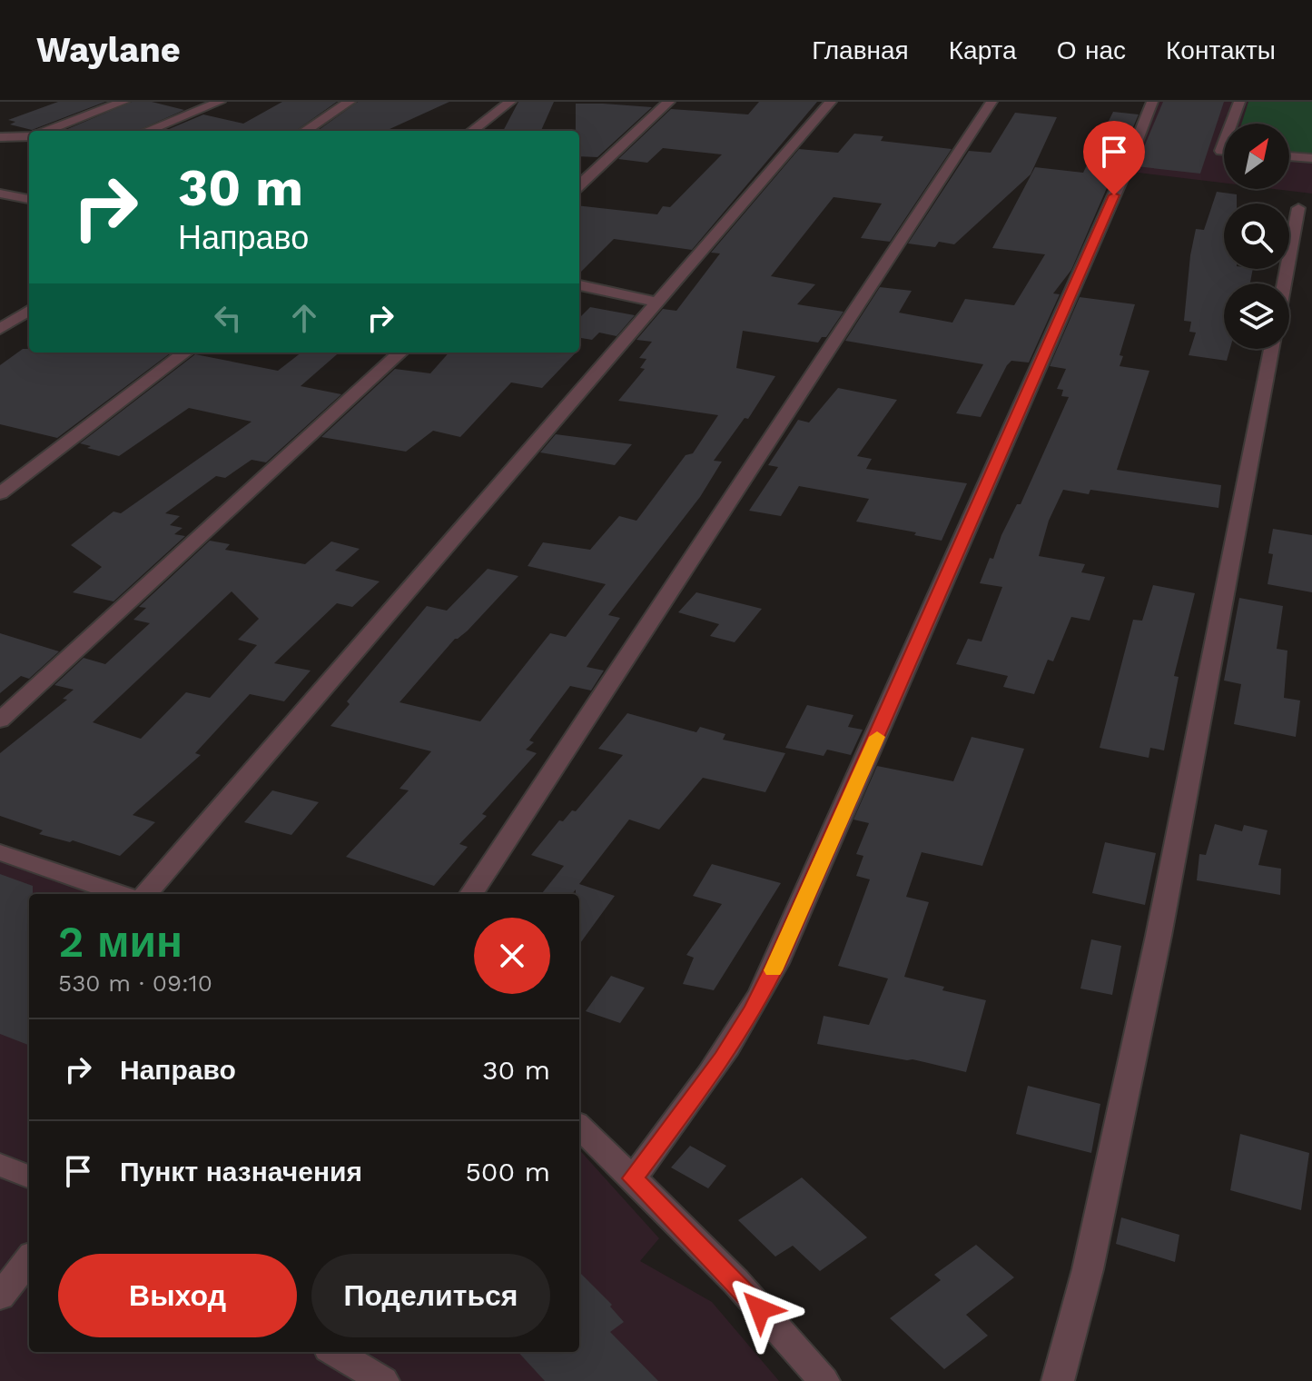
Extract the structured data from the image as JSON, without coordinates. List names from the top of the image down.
{
  "north": "top right",
  "page": {
    "header": "Waylane",
    "nav": [
      "Главная",
      "Карта",
      "О нас",
      "Контакты"
    ],
    "turn": ["30 m", "Направо"],
    "heading": ["2 мин", "530 m · 09:10"],
    "list": [
      {
        "name": "Направо",
        "value": "30 m"
      },
      {
        "name": "Пункт назначения",
        "value": "500 m"
      }
    ],
    "buttons": ["Выход", "Поделиться"]
  }
}
